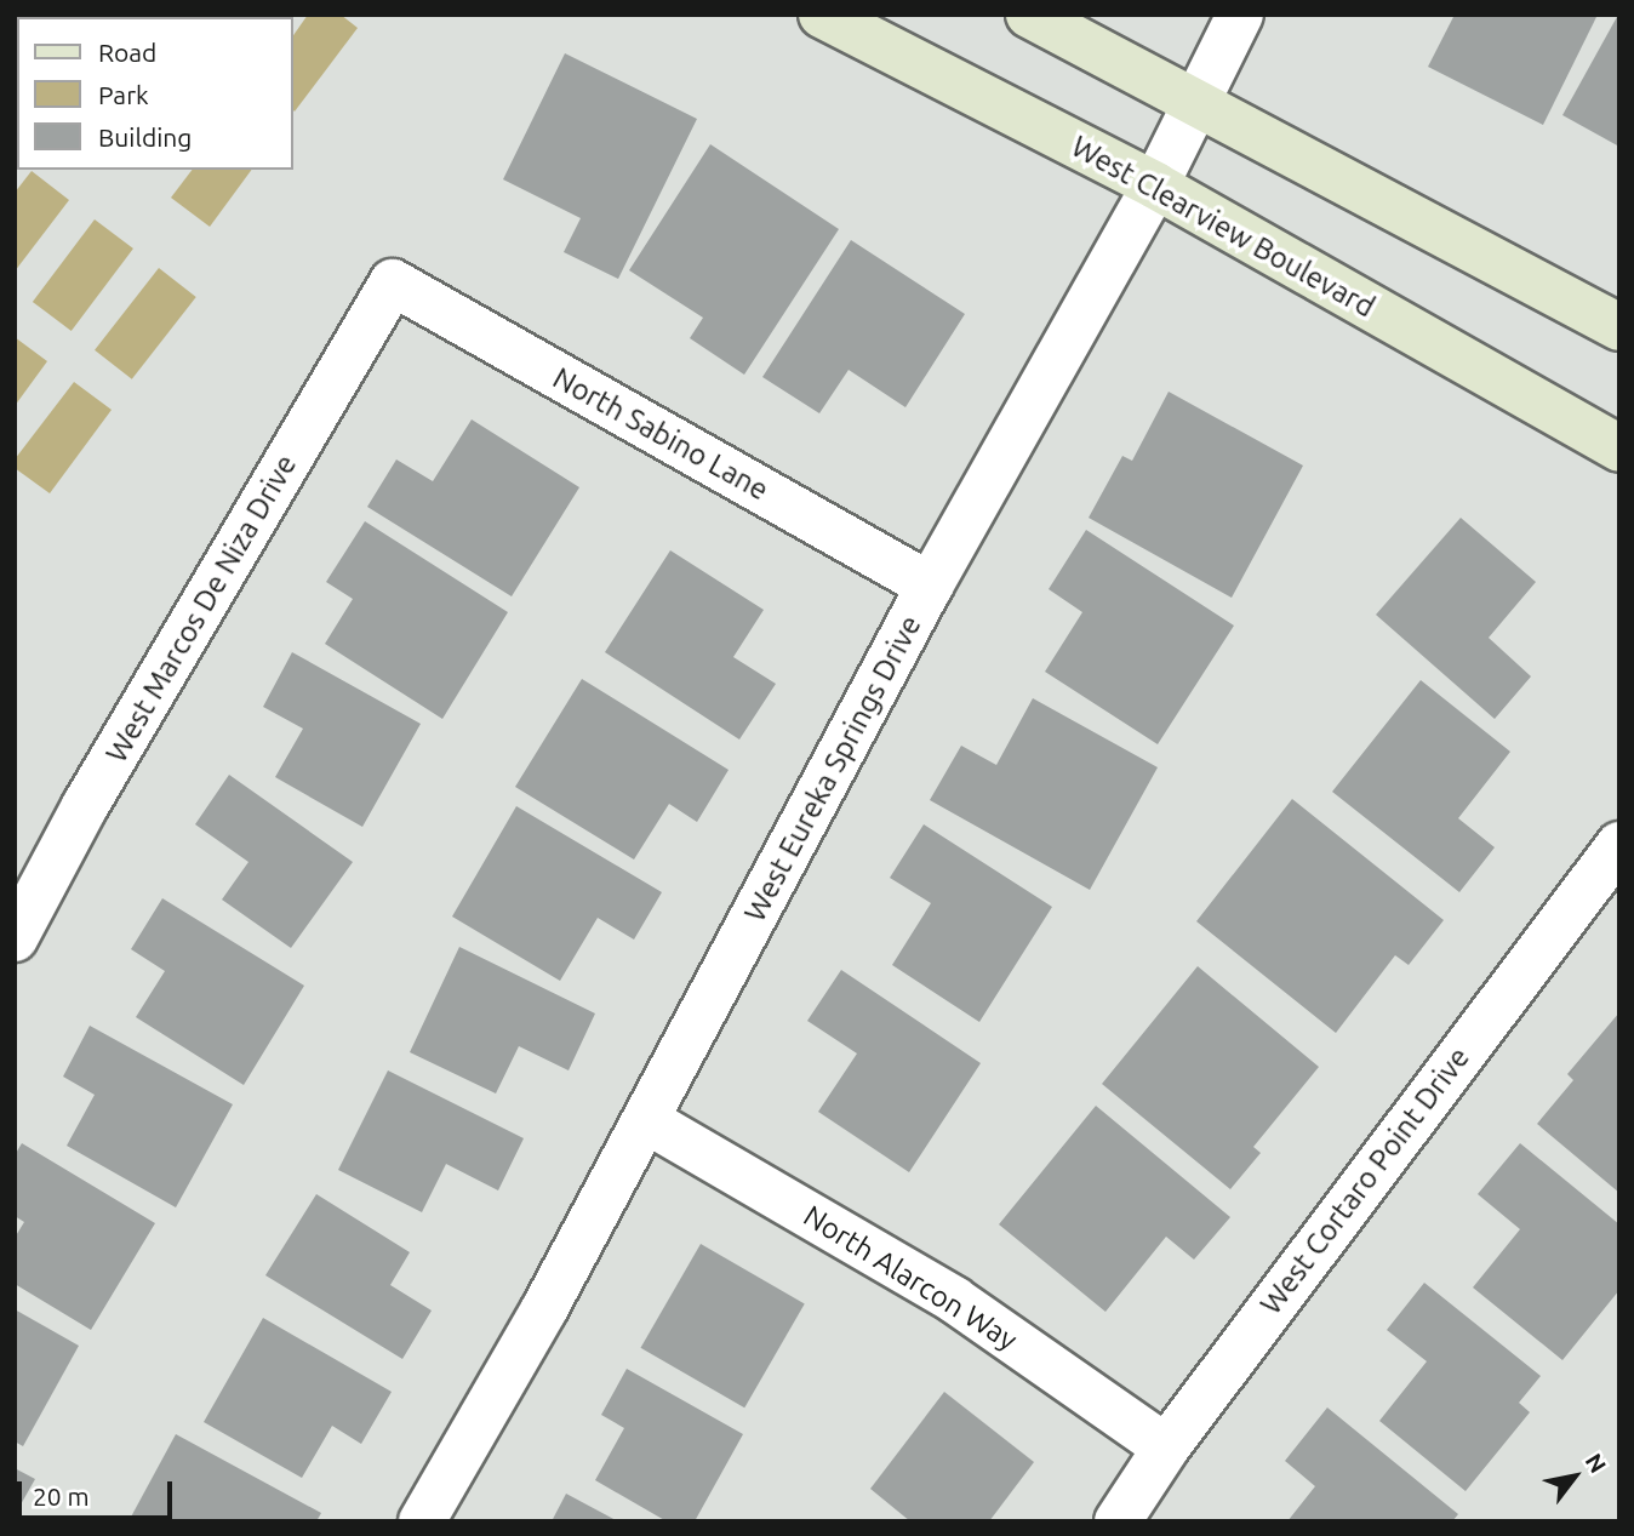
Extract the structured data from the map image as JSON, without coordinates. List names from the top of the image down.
{
  "streets": {
    "street": [
      "West Clearview Boulevard",
      "North Sabino Lane",
      "West Marcos De Niza Drive",
      "West Eureka Springs Drive",
      "West Cortaro Point Drive",
      "North Alarcon Way"
    ]
  },
  "crossings": [
    ["West Clearview Boulevard", "West Eureka Springs Drive"],
    ["North Sabino Lane", "West Marcos De Niza Drive"],
    ["North Sabino Lane", "West Eureka Springs Drive"],
    ["West Eureka Springs Drive", "North Alarcon Way"],
    ["West Cortaro Point Drive", "North Alarcon Way"]
  ],
  "legend": ["Road", "Park", "Building"],
  "scale_bar": "20 m",
  "north": "top right"
}
